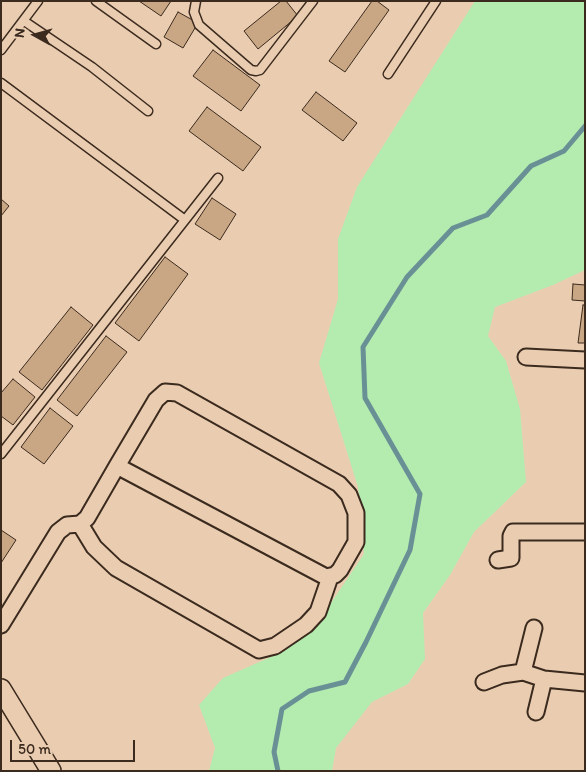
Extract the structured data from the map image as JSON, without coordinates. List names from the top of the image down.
{
  "scale_bar": "50 m",
  "north": "left"
}
